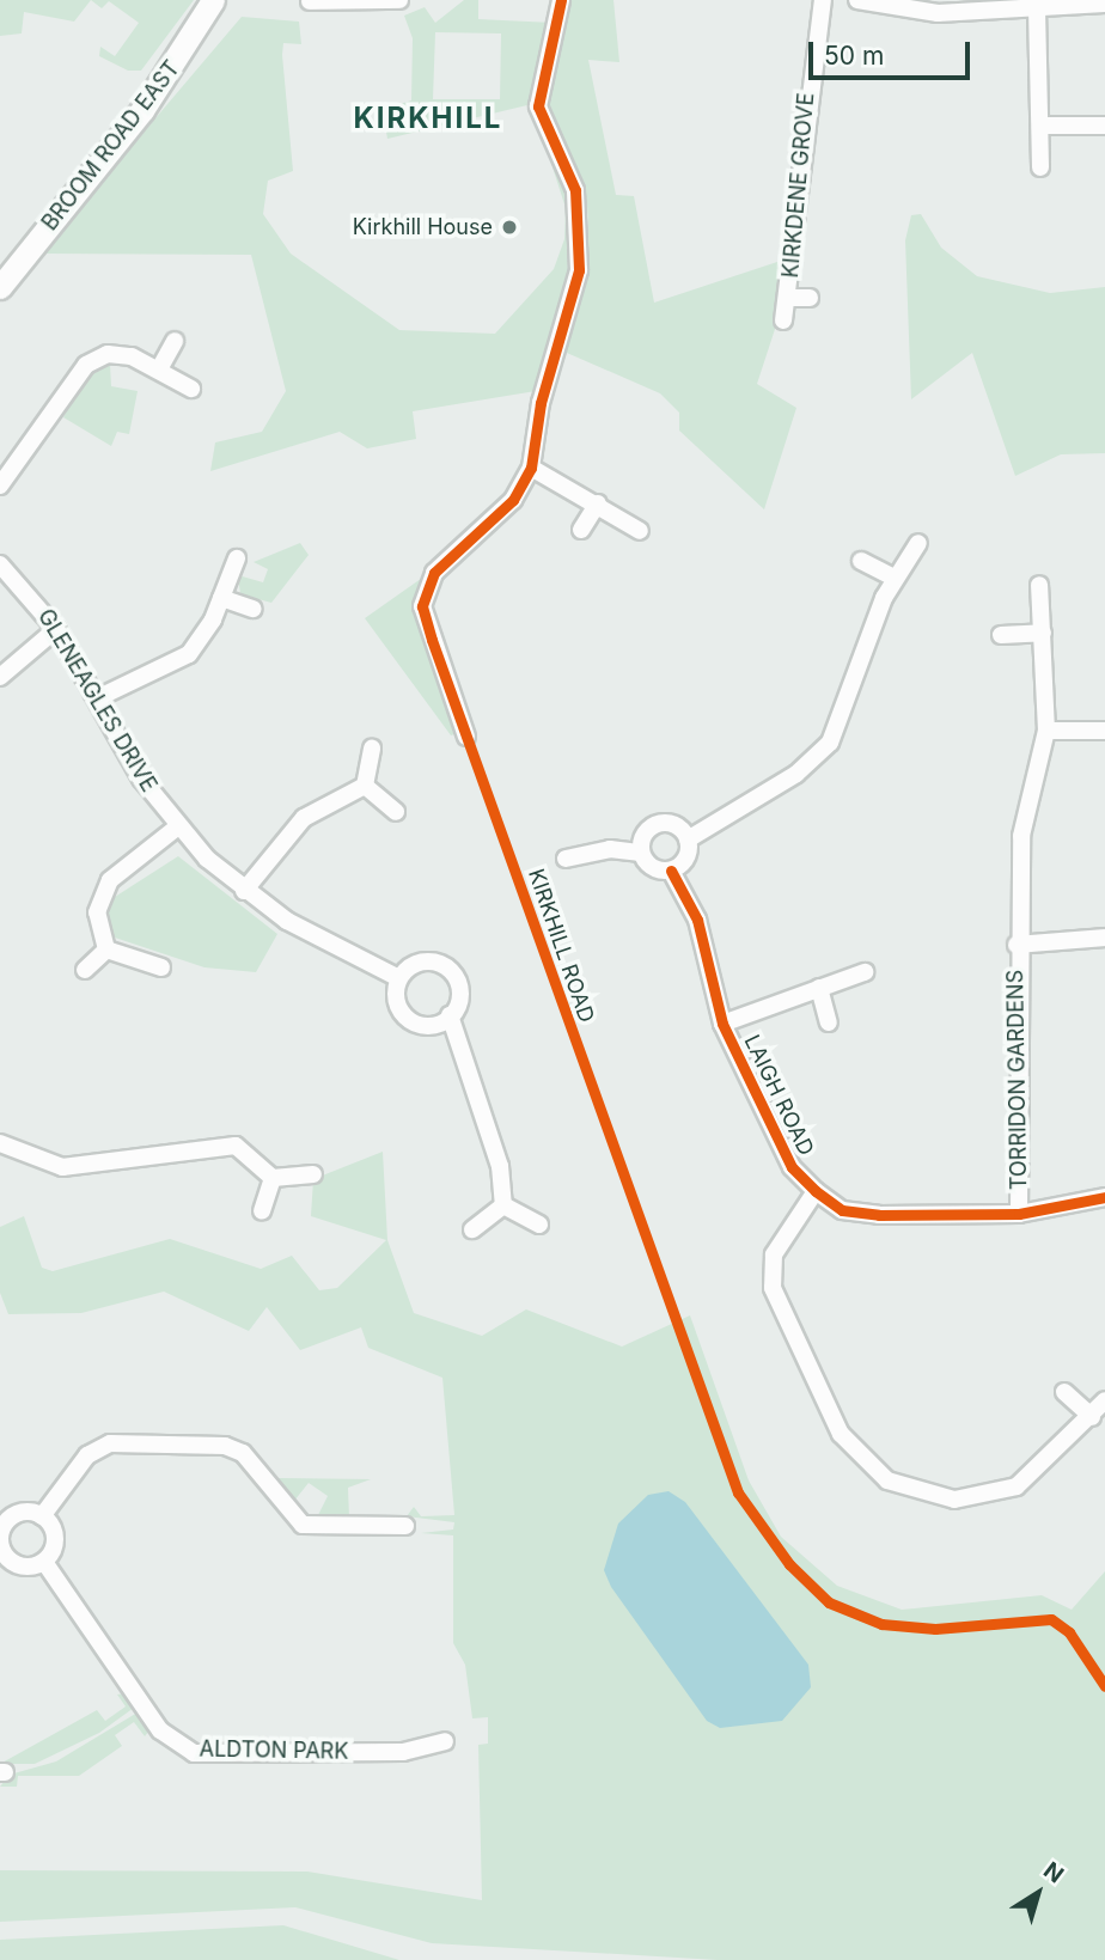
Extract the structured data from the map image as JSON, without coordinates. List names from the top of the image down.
{
  "streets": {
    "street": [
      "BROOM ROAD EAST",
      "KIRKDENE GROVE",
      "GLENEAGLES DRIVE",
      "TORRIDON GARDENS",
      "LAIGH ROAD",
      "ALDTON PARK"
    ],
    "cycle path": ["KIRKHILL ROAD"]
  },
  "crossings": [
    ["TORRIDON GARDENS", "LAIGH ROAD"]
  ],
  "districts": ["KIRKHILL"],
  "places": ["Kirkhill House"],
  "scale_bar": "50 m",
  "north": "top right"
}
